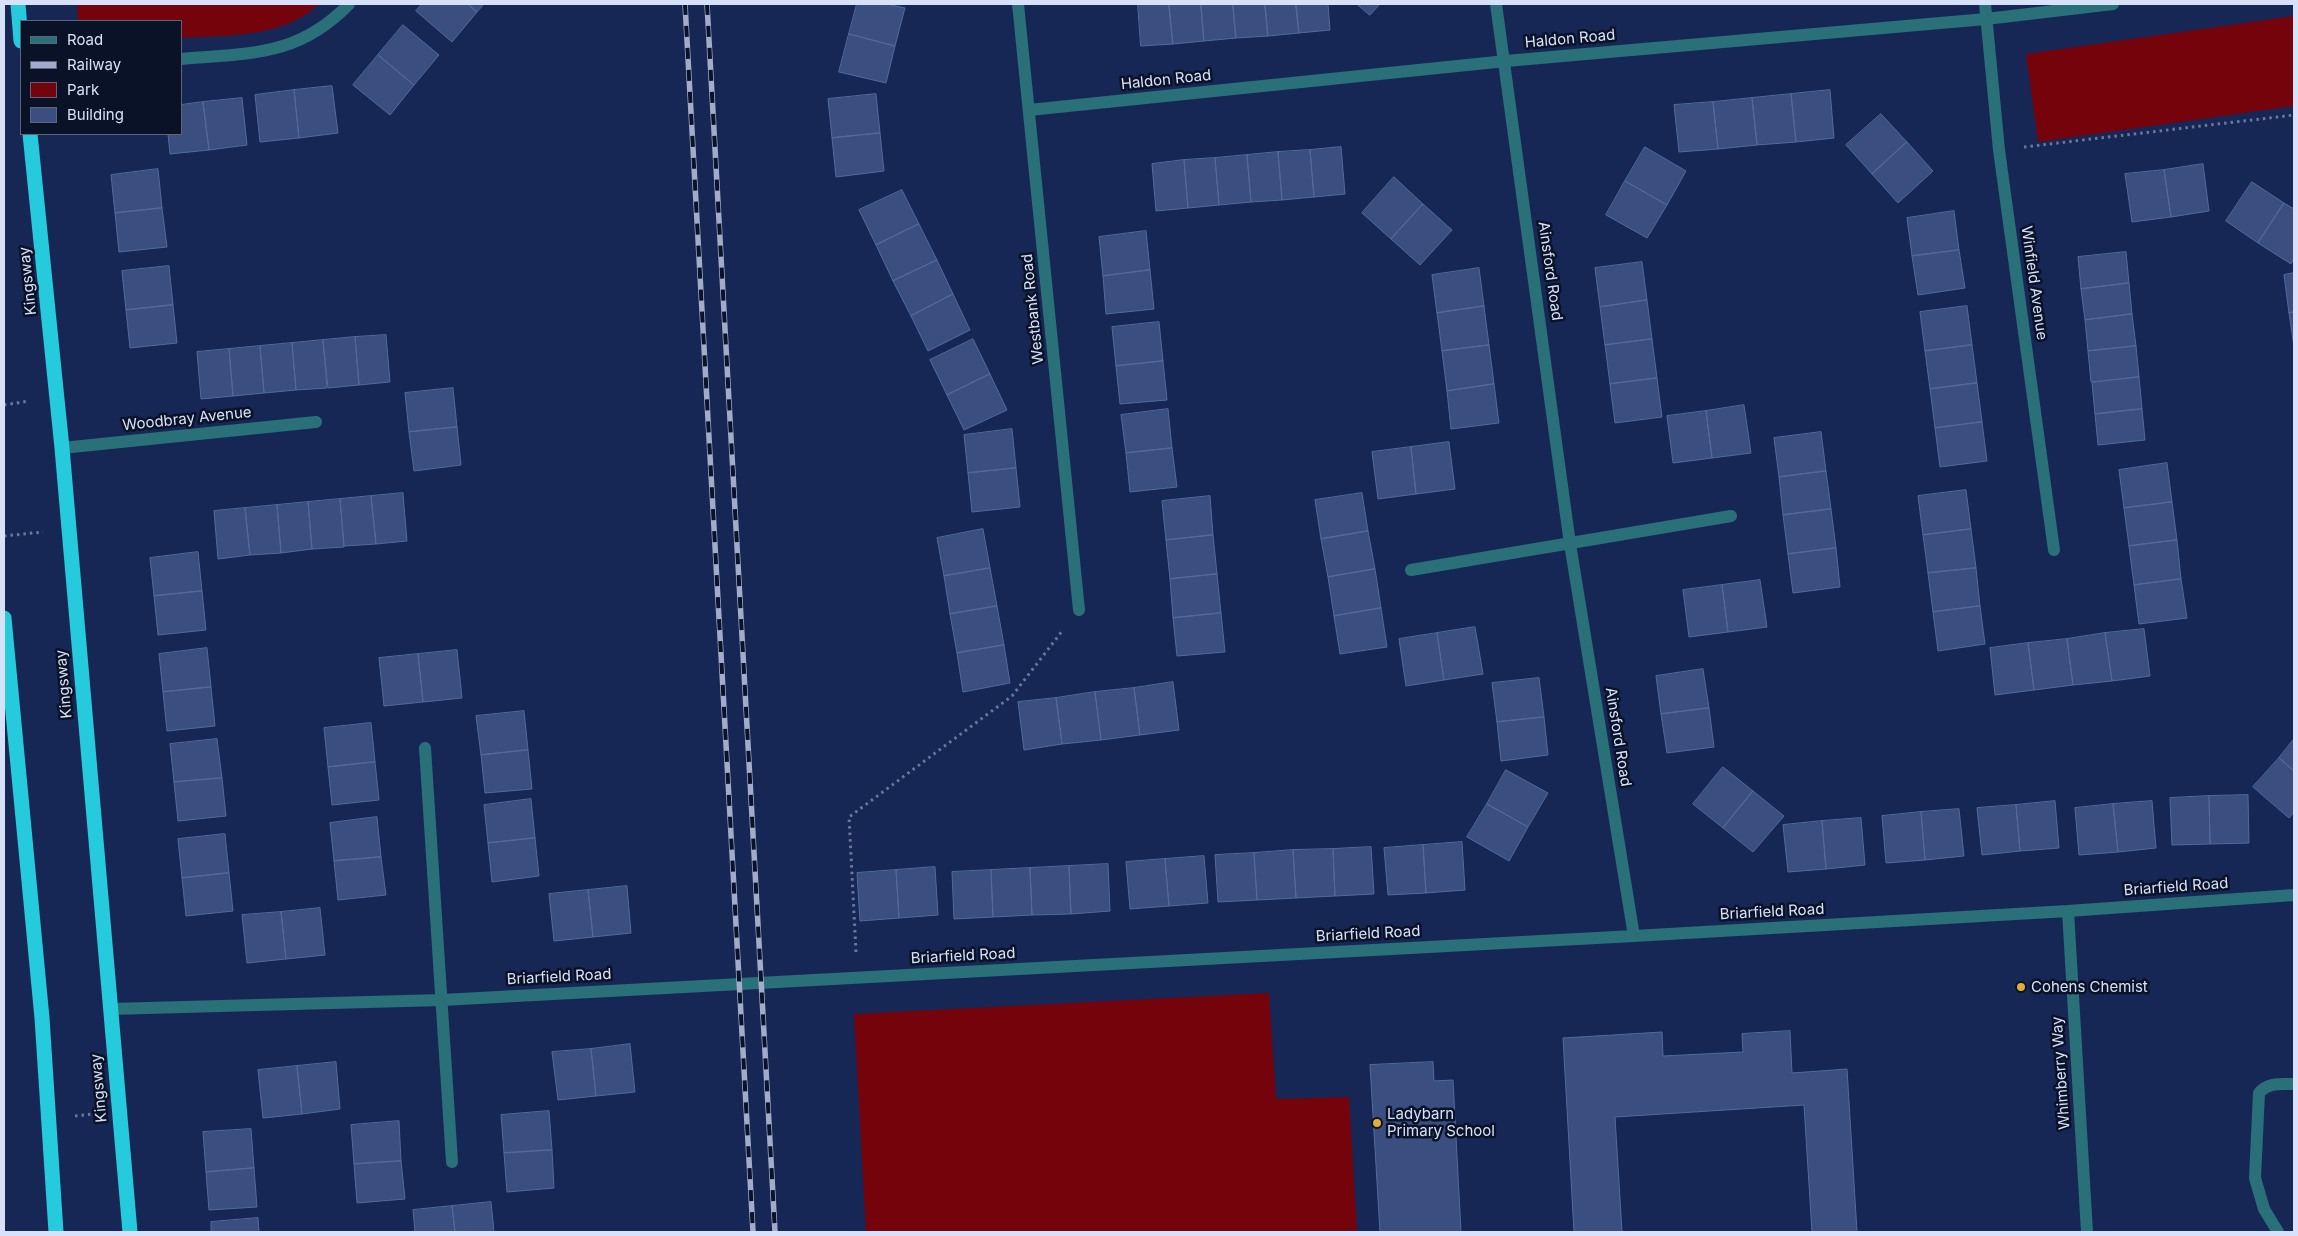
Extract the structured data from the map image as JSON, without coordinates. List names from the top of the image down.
{
  "streets": {
    "highway": ["Kingsway"],
    "street": [
      "Haldon Road",
      "Ainsford Road",
      "Winfield Avenue",
      "Westbank Road",
      "Woodbray Avenue",
      "Briarfield Road",
      "Whimberry Way"
    ]
  },
  "crossings": [
    ["Haldon Road", "Ainsford Road"],
    ["Haldon Road", "Winfield Avenue"],
    ["Haldon Road", "Westbank Road"],
    ["Ainsford Road", "Briarfield Road"],
    ["Kingsway", "Woodbray Avenue"],
    ["Kingsway", "Briarfield Road"],
    ["Briarfield Road", "Whimberry Way"]
  ],
  "places": ["Cohens Chemist", "Ladybarn Primary School"],
  "legend": [
    "Road",
    "Railway",
    "Park",
    "Building"
  ]
}
